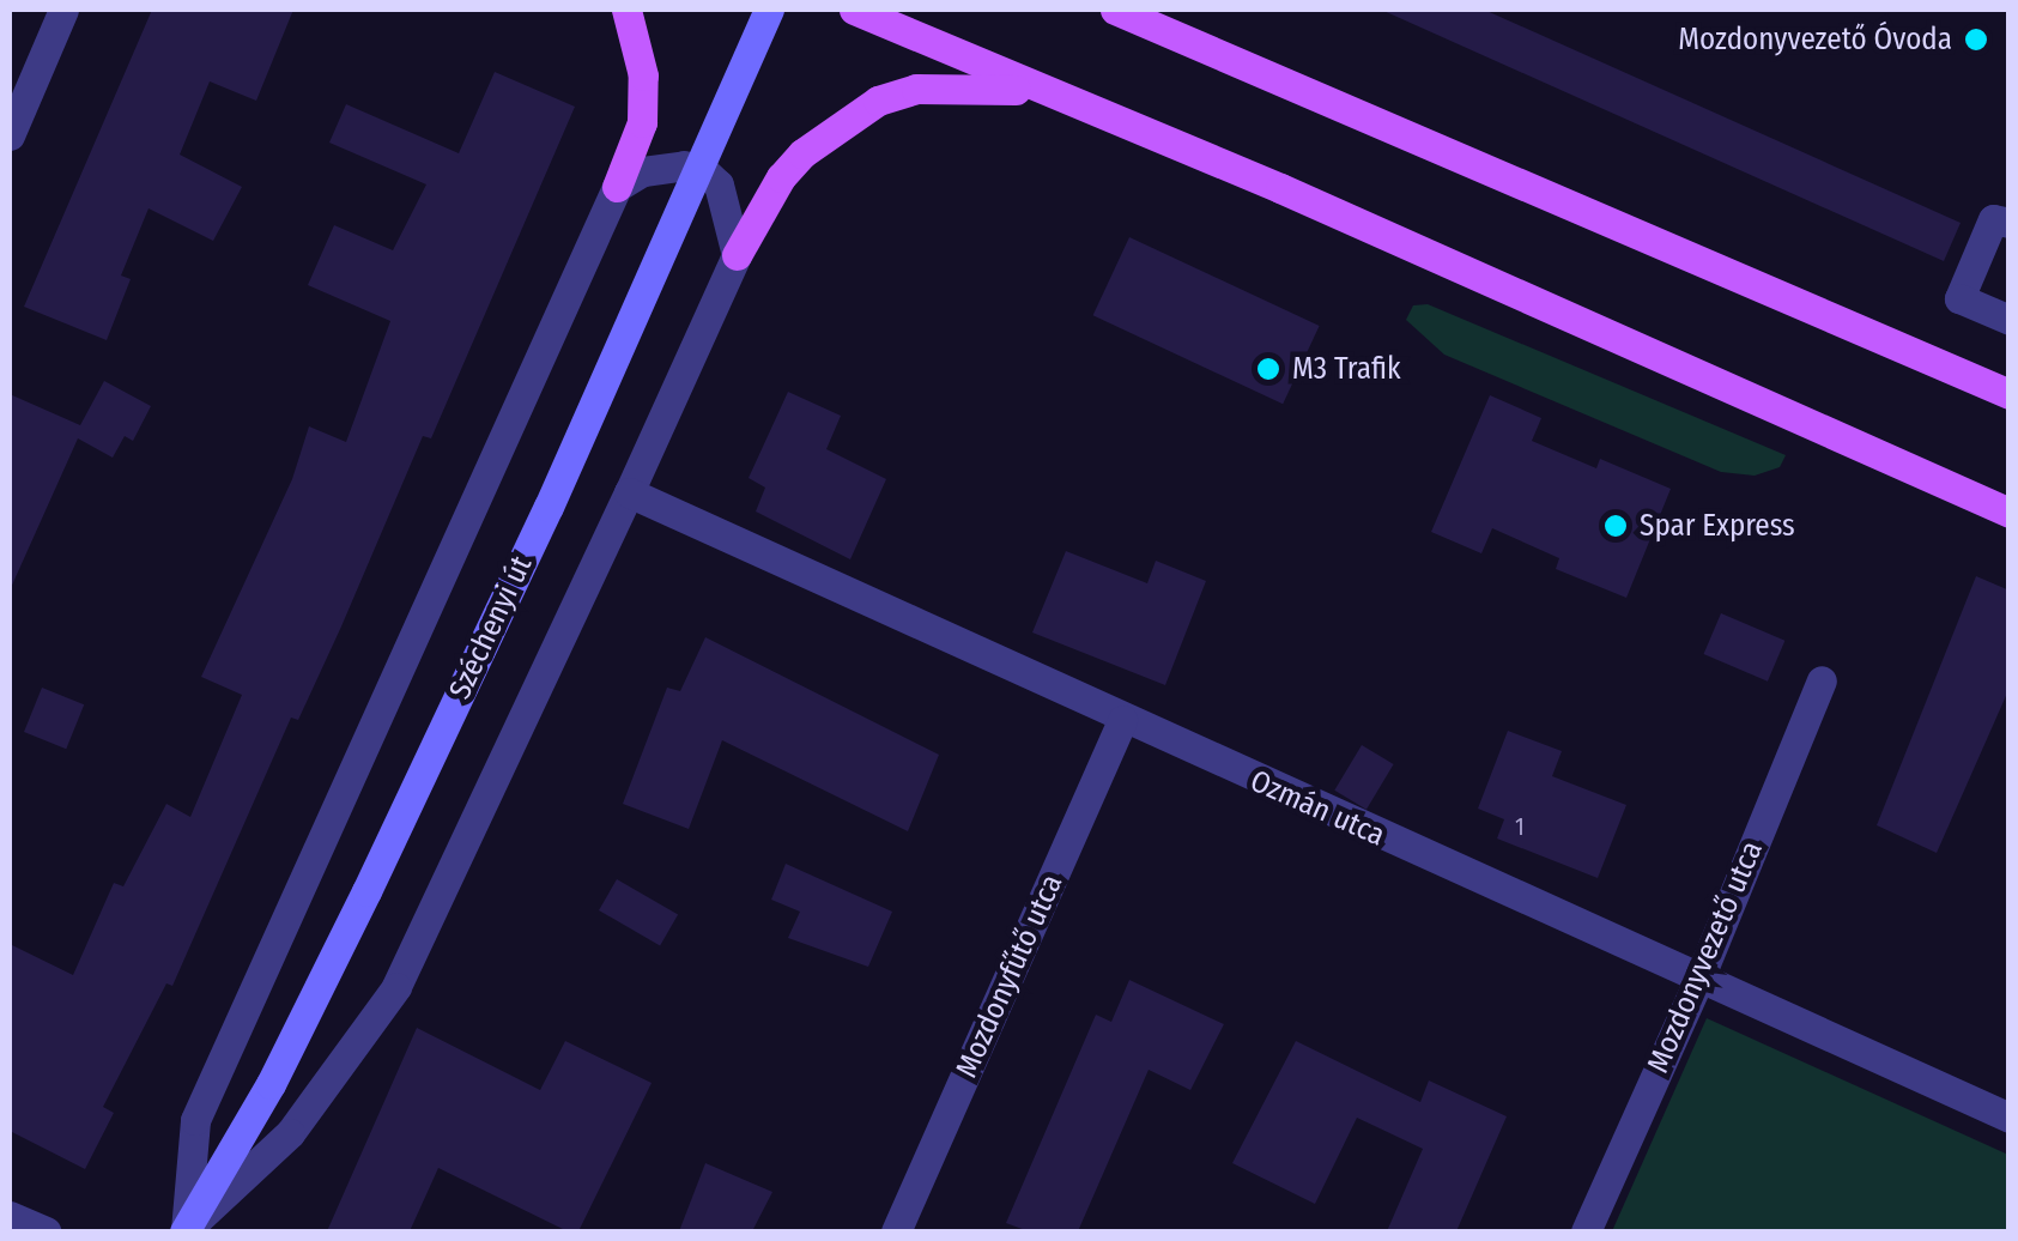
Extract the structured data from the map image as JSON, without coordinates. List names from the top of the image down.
{
  "streets": {
    "street": [
      "Széchenyi út",
      "Ozmán utca",
      "Mozdonyvezető utca",
      "Mozdonyfűtő utca"
    ]
  },
  "crossings": [
    ["Ozmán utca", "Mozdonyvezető utca"],
    ["Ozmán utca", "Mozdonyfűtő utca"]
  ],
  "places": ["Mozdonyvezető Óvoda", "M3 Trafik", "Spar Express"],
  "house_numbers": ["1"]
}
